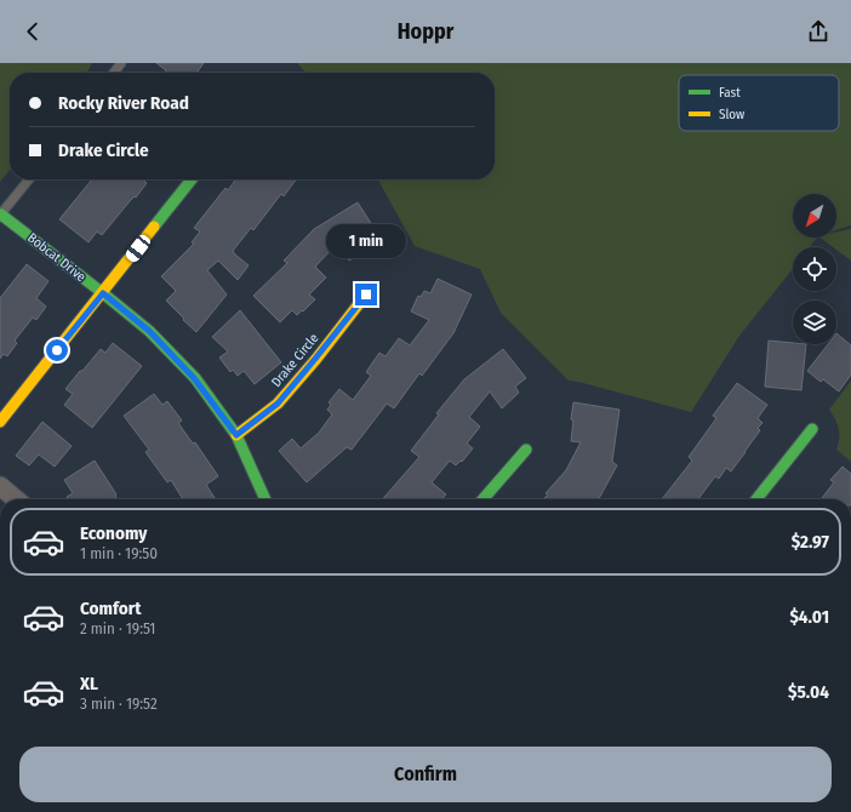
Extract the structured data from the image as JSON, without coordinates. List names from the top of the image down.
{
  "streets": {
    "street": ["Bobcat Drive", "Drake Circle"]
  },
  "crossings": [
    ["Bobcat Drive", "Drake Circle"]
  ],
  "legend": ["Fast", "Slow"],
  "north": "bottom left",
  "page": {
    "header": "Hoppr",
    "banner": ["Rocky River Road", "Drake Circle"],
    "bubble": "1 min",
    "list": [
      {
        "name": "Economy",
        "note": "1 min · 19:50",
        "value": "$2.97"
      },
      {
        "name": "Comfort",
        "note": "2 min · 19:51",
        "value": "$4.01"
      },
      {
        "name": "XL",
        "note": "3 min · 19:52",
        "value": "$5.04"
      }
    ],
    "buttons": "Confirm"
  }
}
